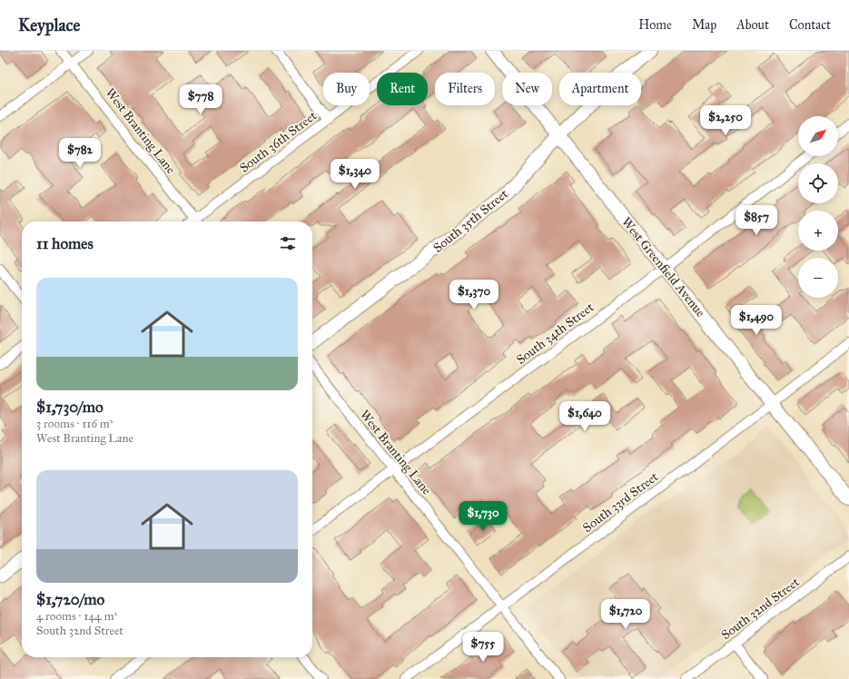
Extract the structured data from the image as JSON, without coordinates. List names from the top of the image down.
{
  "streets": {
    "main road": ["South 35th Street", "West Greenfield Avenue"],
    "street": [
      "West Branting Lane",
      "South 36th Street",
      "South 34th Street",
      "South 33rd Street",
      "South 32nd Street"
    ]
  },
  "crossings": [
    ["West Branting Lane", "South 34th Street"],
    ["West Branting Lane", "South 33rd Street"],
    ["South 35th Street", "West Greenfield Avenue"],
    ["West Greenfield Avenue", "South 34th Street"],
    ["West Greenfield Avenue", "South 33rd Street"]
  ],
  "north": "top right",
  "page": {
    "header": "Keyplace",
    "nav": [
      "Home",
      "Map",
      "About",
      "Contact"
    ],
    "chip": [
      "Buy",
      "Rent",
      "Filters",
      "New",
      "Apartment"
    ],
    "price": [
      "$778",
      "$2,250",
      "$782",
      "$1,340",
      "$857",
      "$1,370",
      "$1,490",
      "$1,640",
      "$1,730",
      "$1,720",
      "$755"
    ],
    "map_buttons": ["+", "−"],
    "heading": "11 homes",
    "list": [
      {
        "name": "$1,730/mo",
        "note": "3 rooms · 116 m² · West Branting Lane"
      },
      {
        "name": "$1,720/mo",
        "note": "4 rooms · 144 m² · South 32nd Street"
      }
    ]
  }
}
